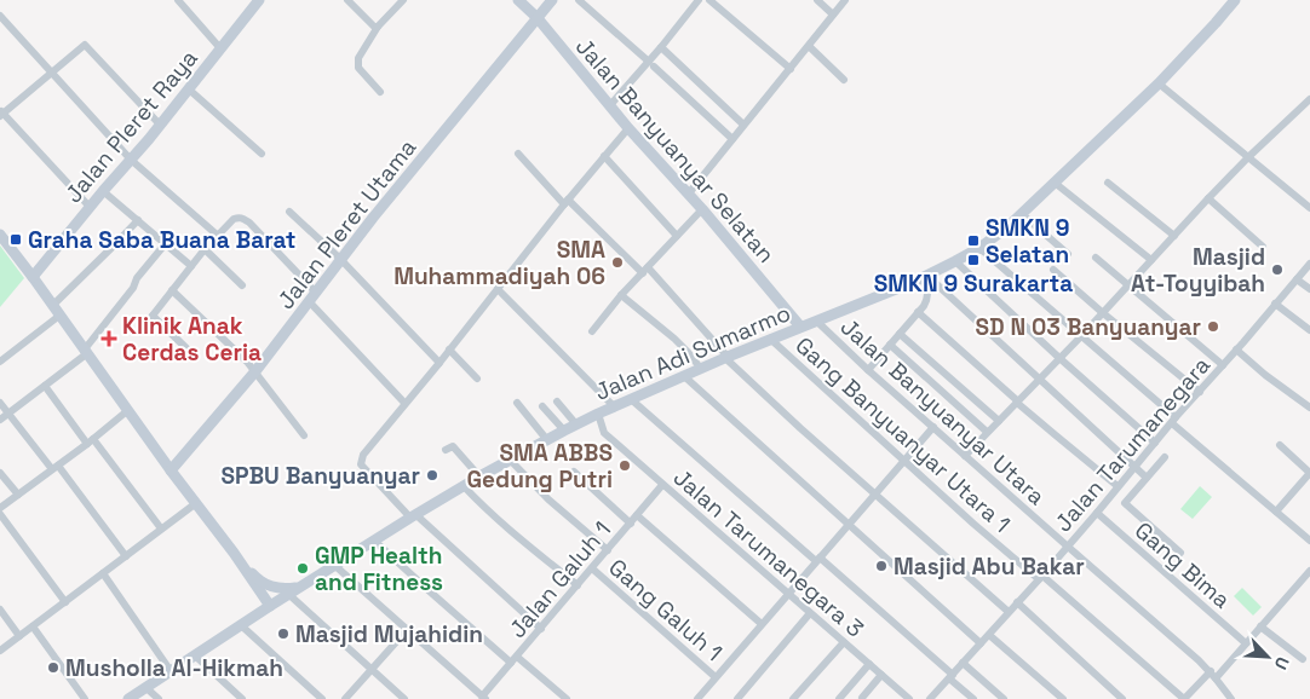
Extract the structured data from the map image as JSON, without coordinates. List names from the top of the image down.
{
  "streets": {
    "main road": [
      "Jalan Pleret Raya",
      "Jalan Banyuanyar Selatan",
      "Jalan Pleret Utama",
      "Jalan Adi Sumarmo"
    ],
    "street": [
      "Jalan Banyuanyar Utara",
      "Gang Banyuanyar Utara 1",
      "Jalan Tarumanegara",
      "Jalan Tarumanegara 3",
      "Gang Bima",
      "Jalan Galuh 1",
      "Gang Galuh 1"
    ]
  },
  "crossings": [
    ["Jalan Banyuanyar Selatan", "Jalan Pleret Utama"],
    ["Jalan Banyuanyar Selatan", "Jalan Adi Sumarmo"],
    ["Jalan Adi Sumarmo", "Jalan Banyuanyar Utara"],
    ["Jalan Adi Sumarmo", "Gang Banyuanyar Utara 1"],
    ["Jalan Adi Sumarmo", "Jalan Tarumanegara 3"],
    ["Jalan Banyuanyar Utara", "Jalan Tarumanegara"],
    ["Gang Banyuanyar Utara 1", "Jalan Tarumanegara"],
    ["Jalan Tarumanegara", "Gang Bima"],
    ["Jalan Tarumanegara 3", "Jalan Galuh 1"],
    ["Jalan Galuh 1", "Gang Galuh 1"]
  ],
  "places": {
    "transit": ["Graha Saba Buana Barat", "SMKN 9 Selatan", "SMKN 9 Surakarta"],
    "other": [
      "SMA Muhammadiyah 06",
      "Masjid At-Toyyibah",
      "SD N 03 Banyuanyar",
      "SMA ABBS Gedung Putri",
      "SPBU Banyuanyar",
      "Masjid Abu Bakar",
      "GMP Health and Fitness",
      "Masjid Mujahidin",
      "Musholla Al-Hikmah"
    ],
    "health": ["Klinik Anak Cerdas Ceria"]
  },
  "north": "bottom right"
}
